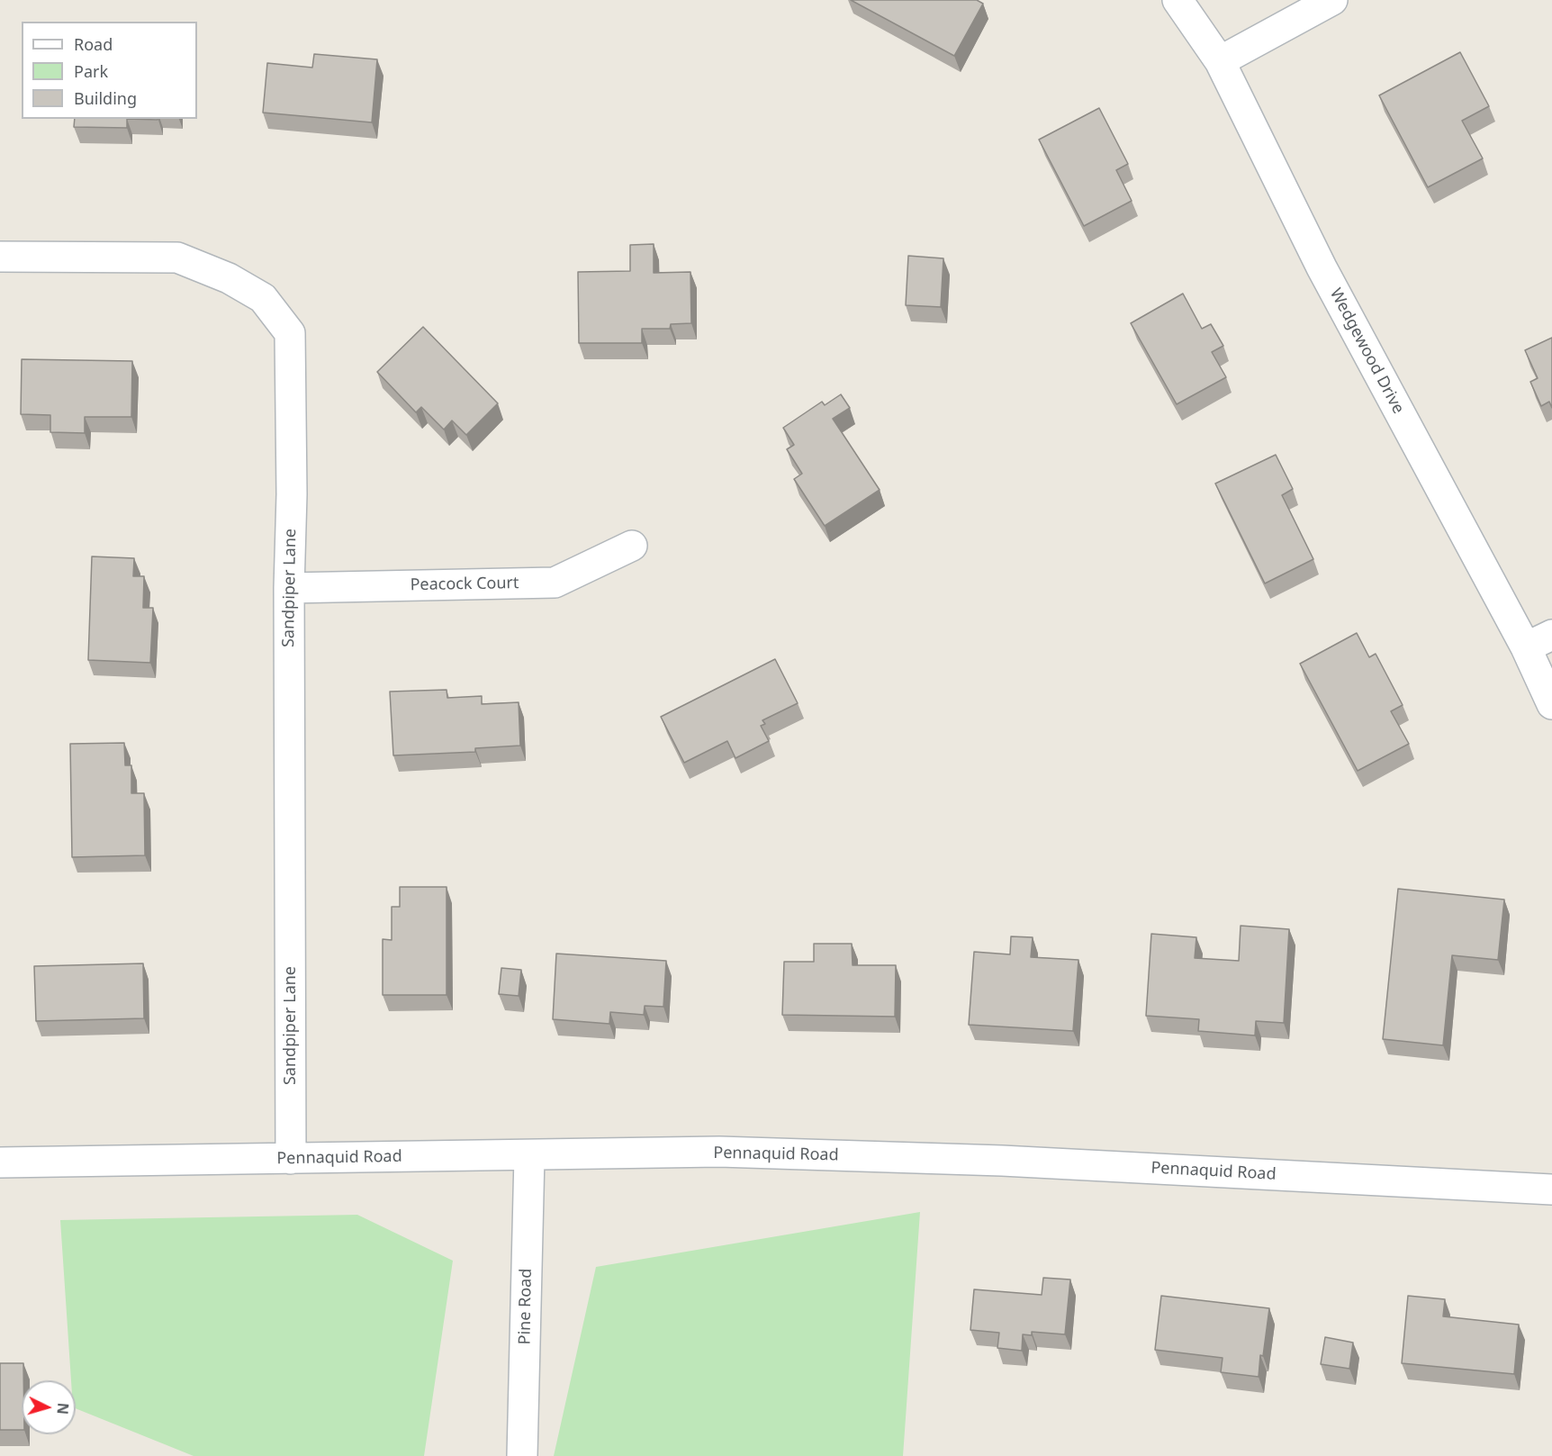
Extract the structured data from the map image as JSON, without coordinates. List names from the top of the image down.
{
  "streets": {
    "street": [
      "Wedgewood Drive",
      "Peacock Court",
      "Sandpiper Lane",
      "Pennaquid Road",
      "Pine Road"
    ]
  },
  "crossings": [
    ["Peacock Court", "Sandpiper Lane"],
    ["Sandpiper Lane", "Pennaquid Road"],
    ["Pennaquid Road", "Pine Road"]
  ],
  "legend": ["Road", "Park", "Building"],
  "north": "right"
}
